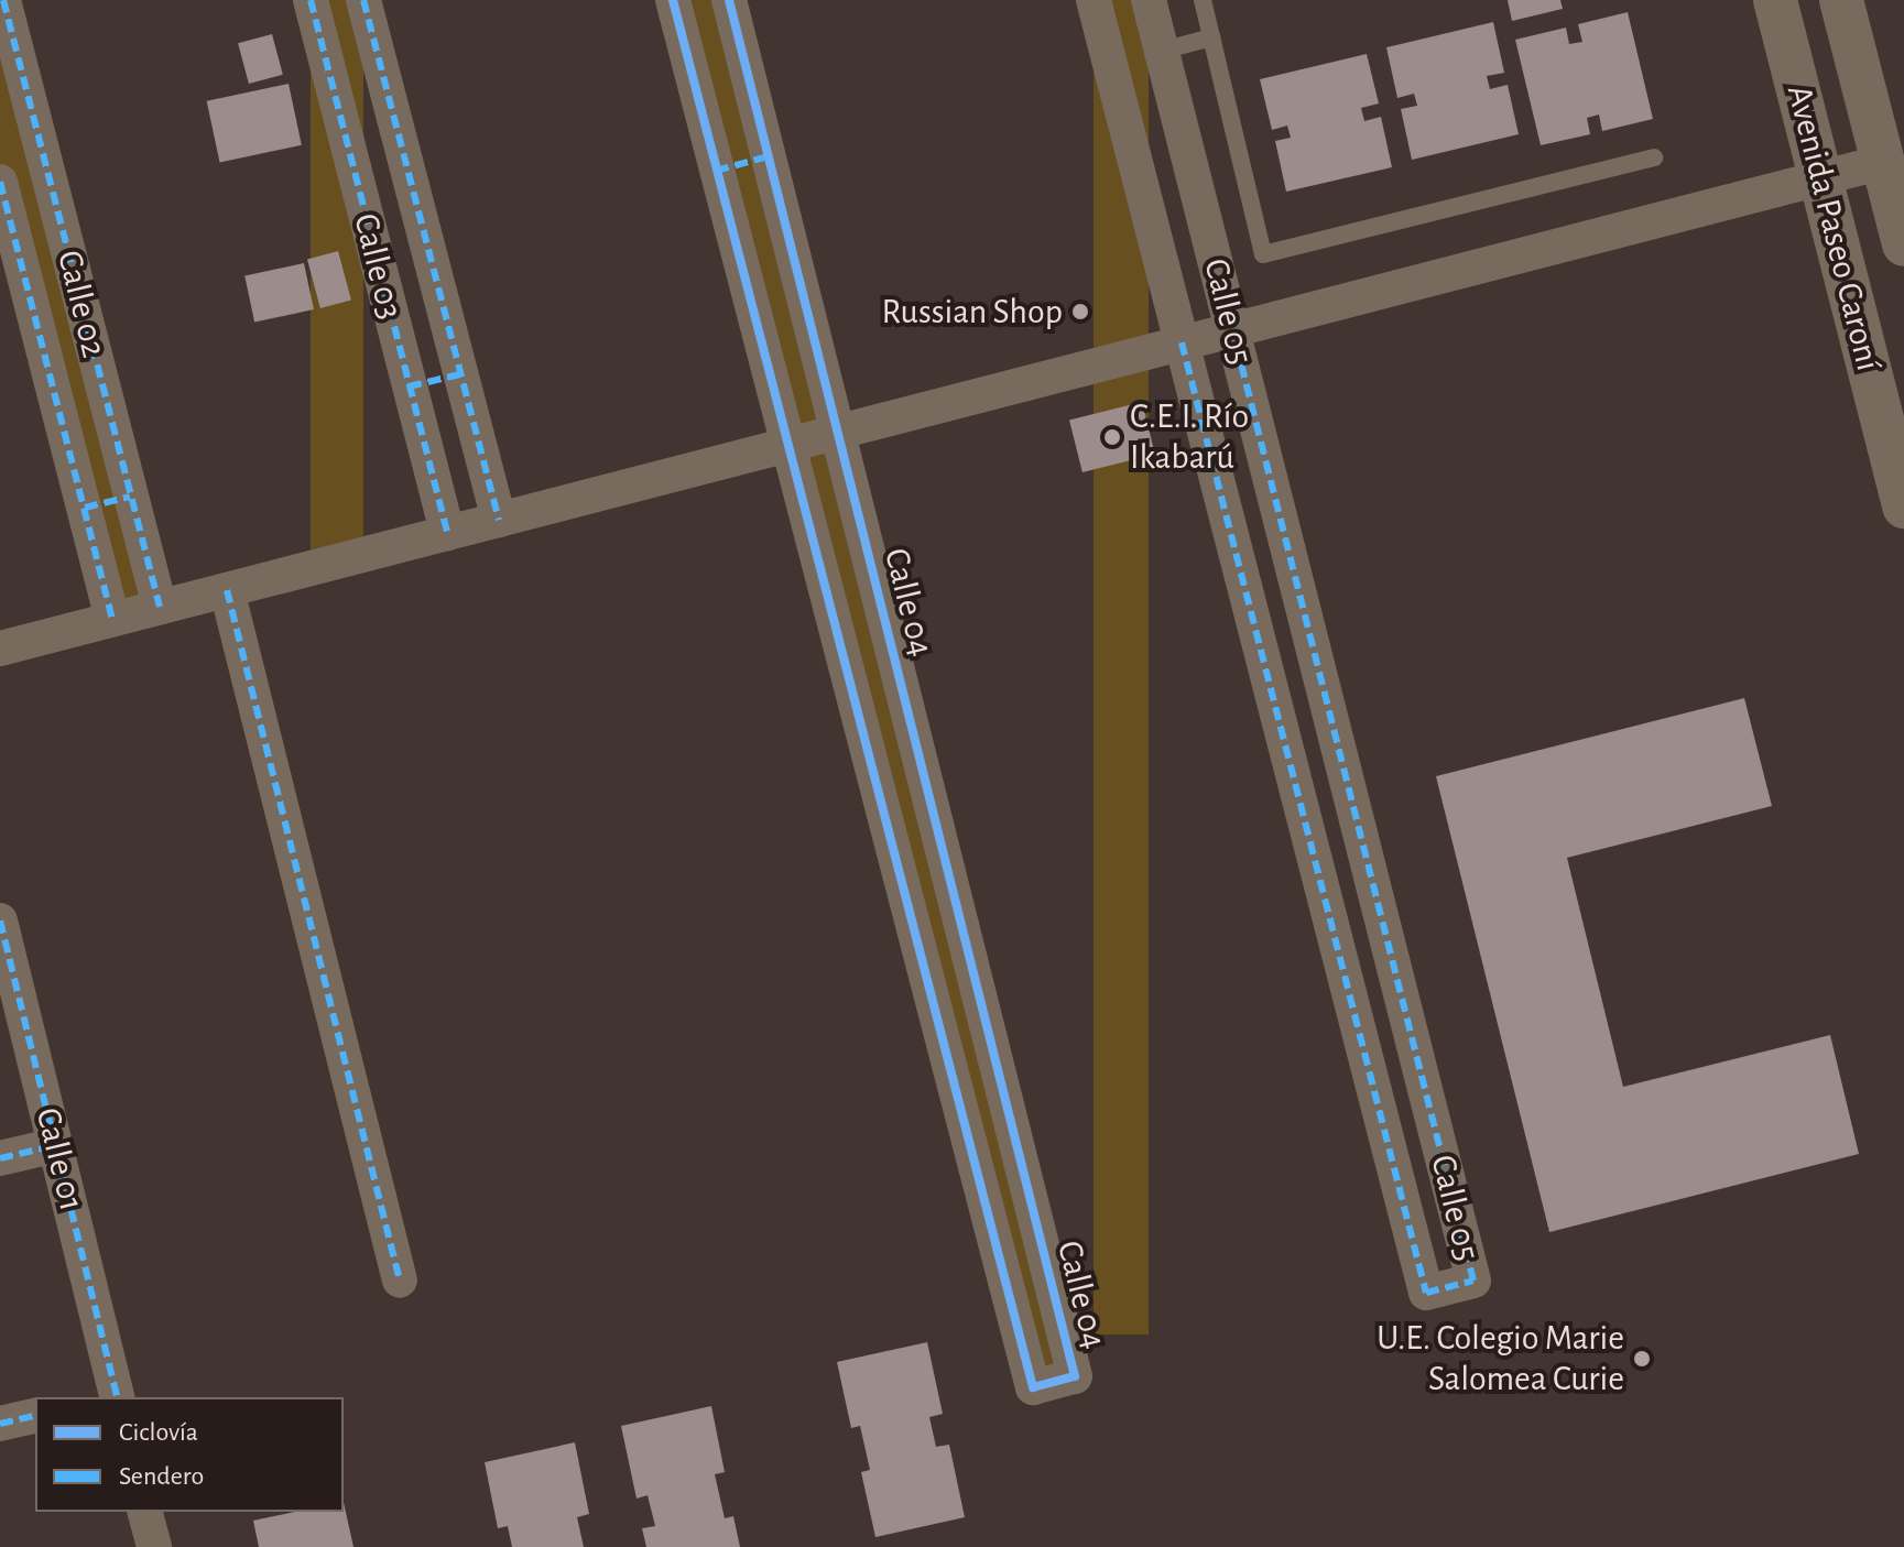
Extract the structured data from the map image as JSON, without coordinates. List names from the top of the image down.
{
  "streets": {
    "street": [
      "Avenida Paseo Caroní",
      "Calle 03",
      "Calle 02",
      "Calle 05",
      "Calle 04",
      "Calle 01"
    ]
  },
  "places": ["Russian Shop", "C.E.I. Río Ikabarú", "U.E. Colegio Marie Salomea Curie"],
  "legend": ["Ciclovía", "Sendero"]
}
